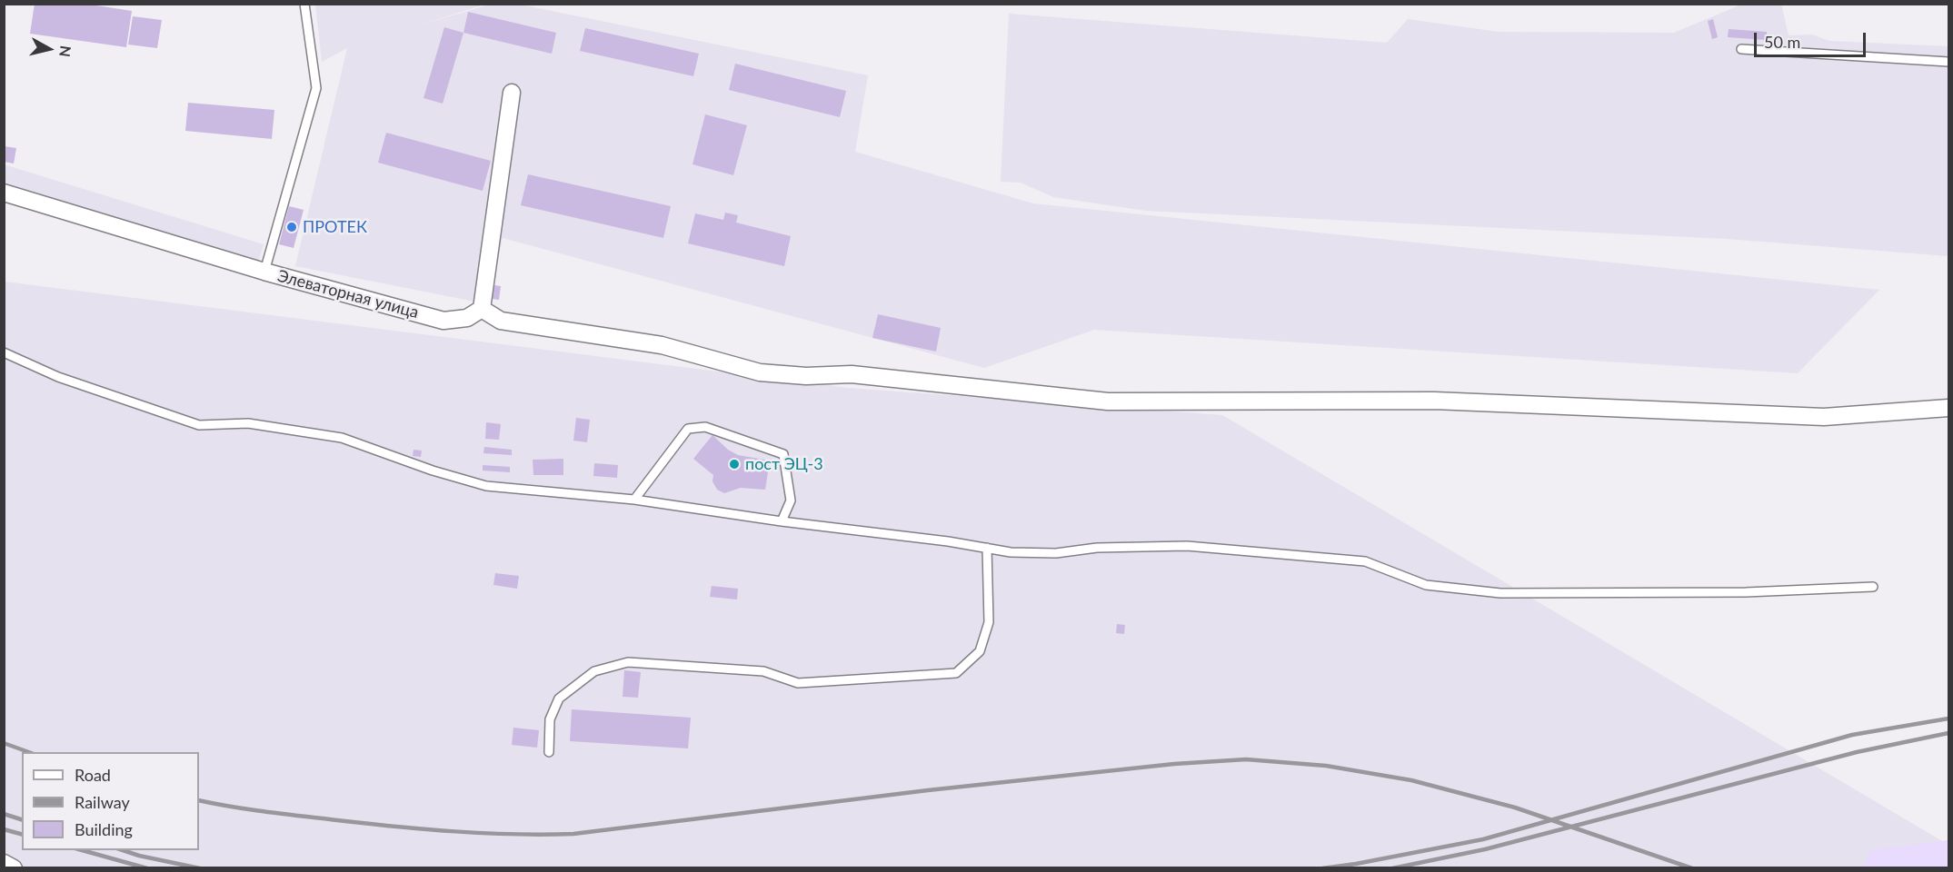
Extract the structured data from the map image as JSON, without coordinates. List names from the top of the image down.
{
  "streets": {
    "street": ["Элеваторная улица"]
  },
  "places": ["ПРОТЕК", "пост ЭЦ-3"],
  "legend": ["Road", "Railway", "Building"],
  "scale_bar": "50 m",
  "north": "right"
}
